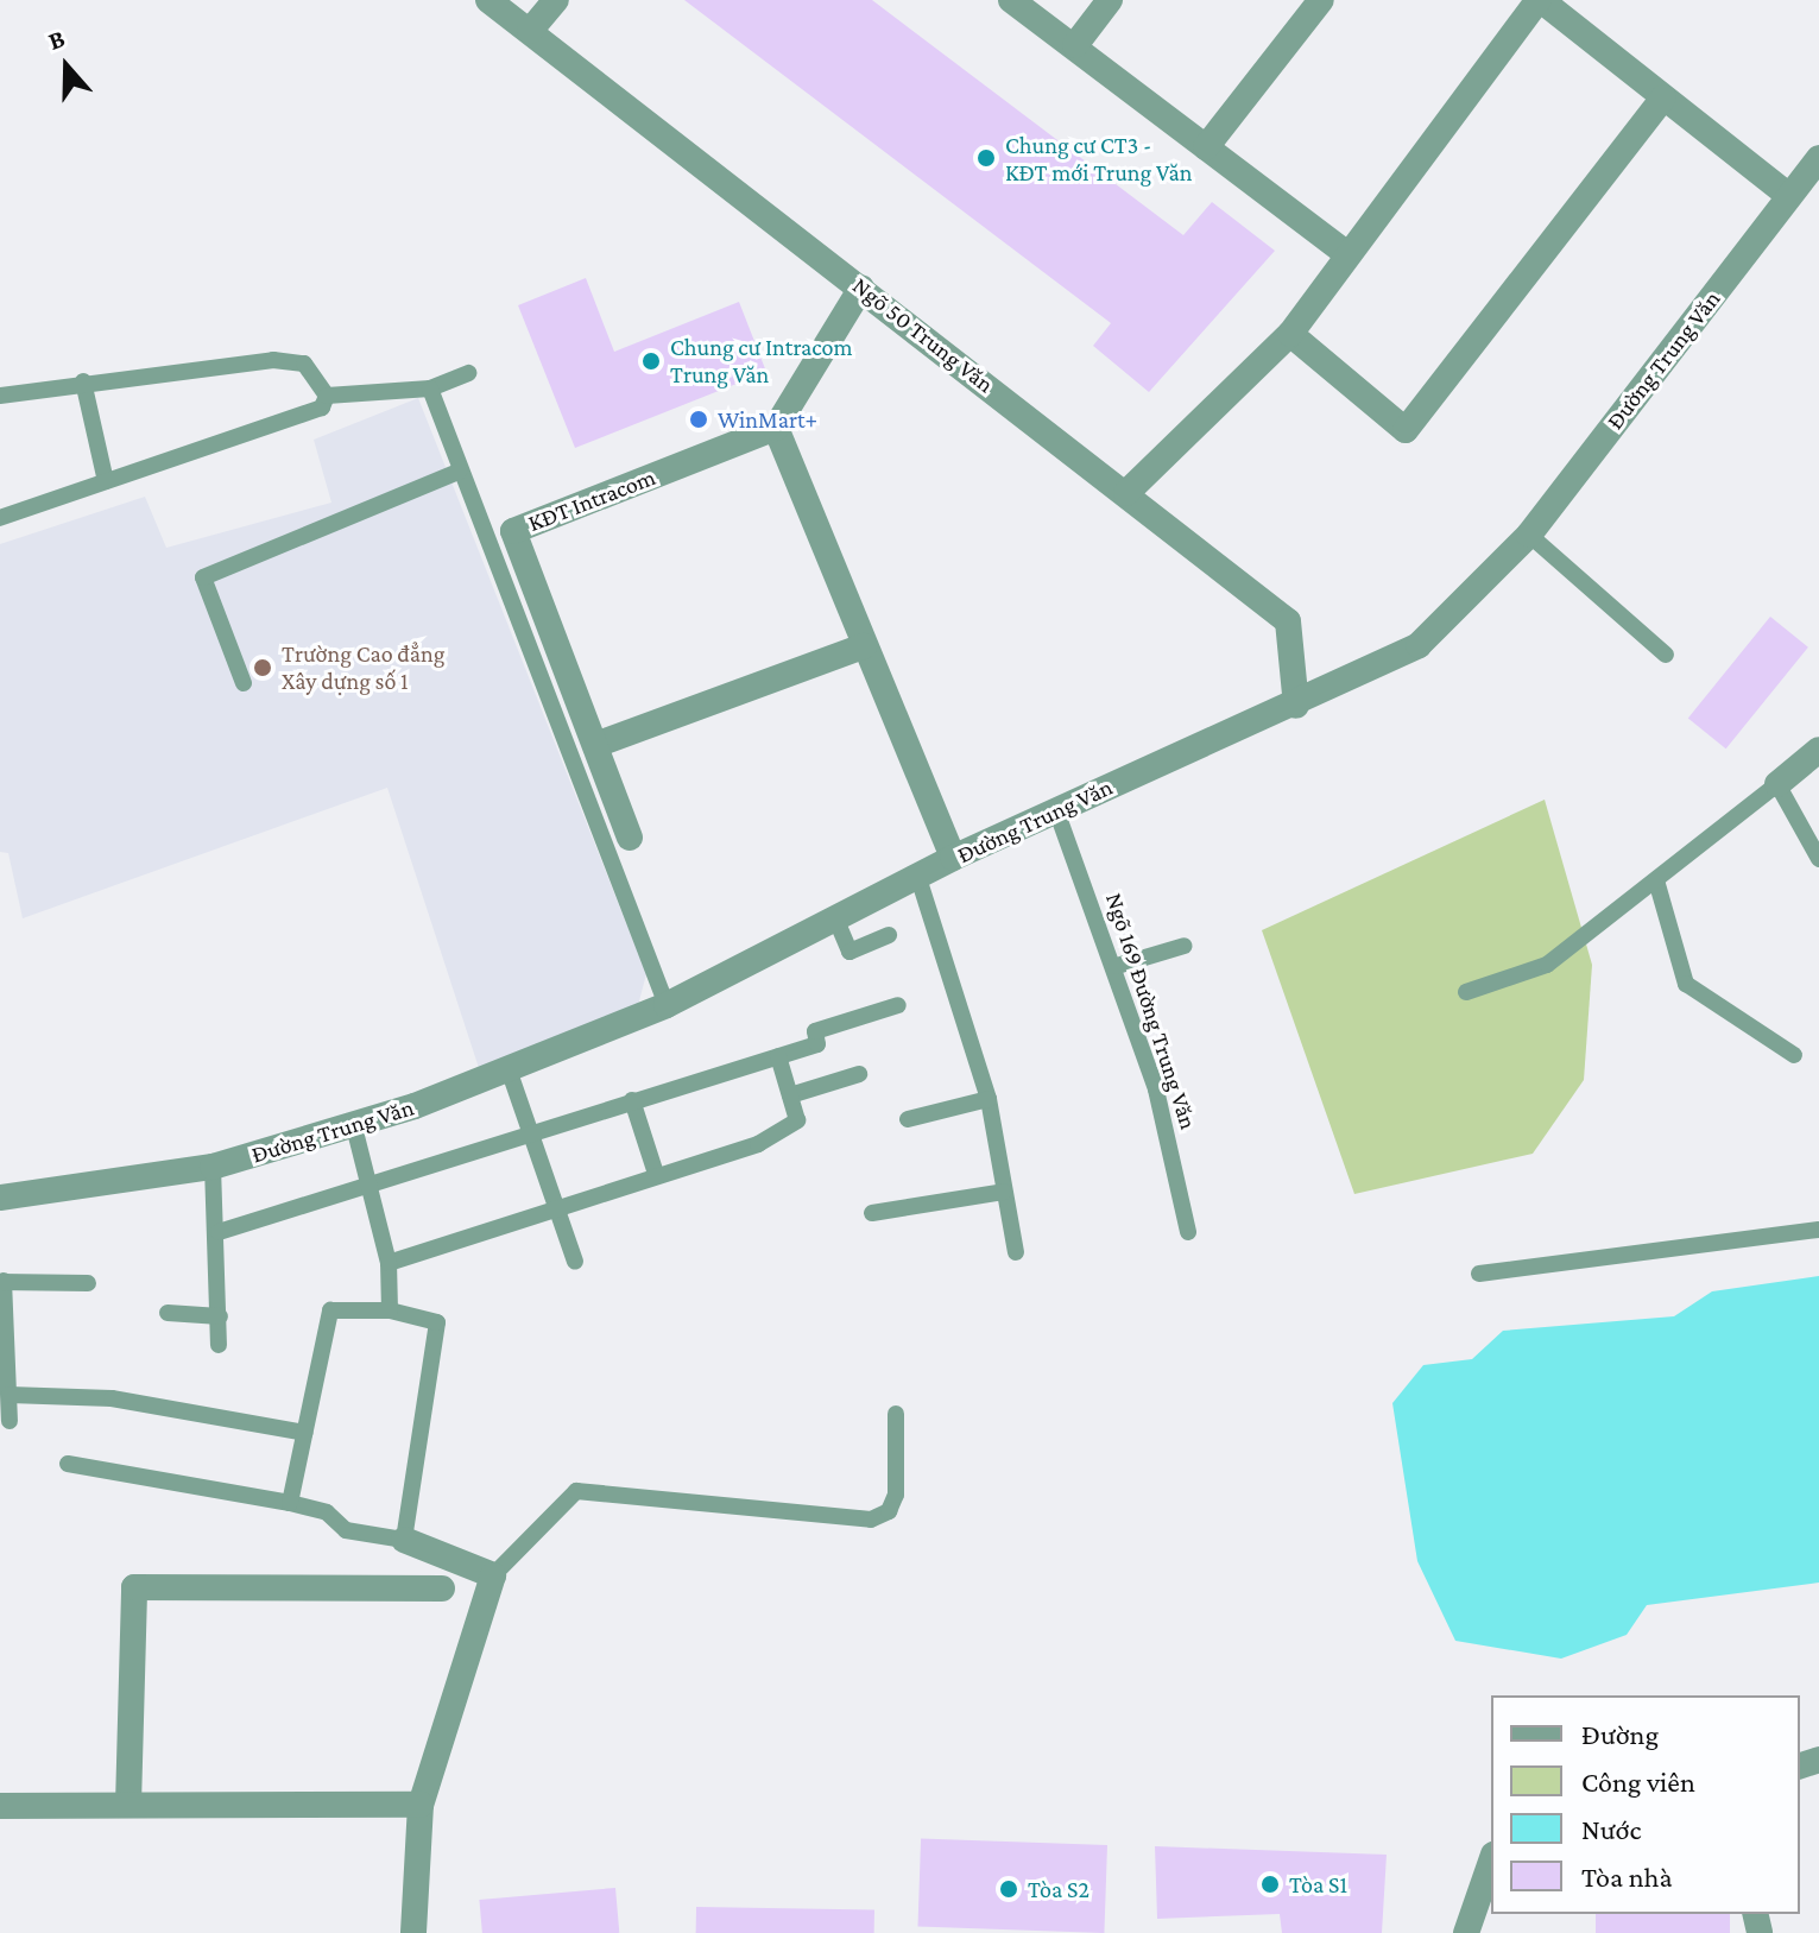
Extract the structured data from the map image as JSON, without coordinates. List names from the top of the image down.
{
  "streets": {
    "street": ["Ngõ 50 Trung Văn", "Đường Trung Văn", "KĐT Intracom"],
    "lane": ["Ngõ 169 Đường Trung Văn"]
  },
  "crossings": [
    ["Ngõ 50 Trung Văn", "Đường Trung Văn"],
    ["Đường Trung Văn", "Ngõ 169 Đường Trung Văn"]
  ],
  "places": [
    "Chung cư CT3 - KĐT mới Trung Văn",
    "Chung cư Intracom Trung Văn",
    "WinMart+",
    "Trường Cao đẳng Xây dựng số 1",
    "Tòa S1",
    "Tòa S2"
  ],
  "legend": [
    "Đường",
    "Công viên",
    "Nước",
    "Tòa nhà"
  ],
  "north": "top"
}
